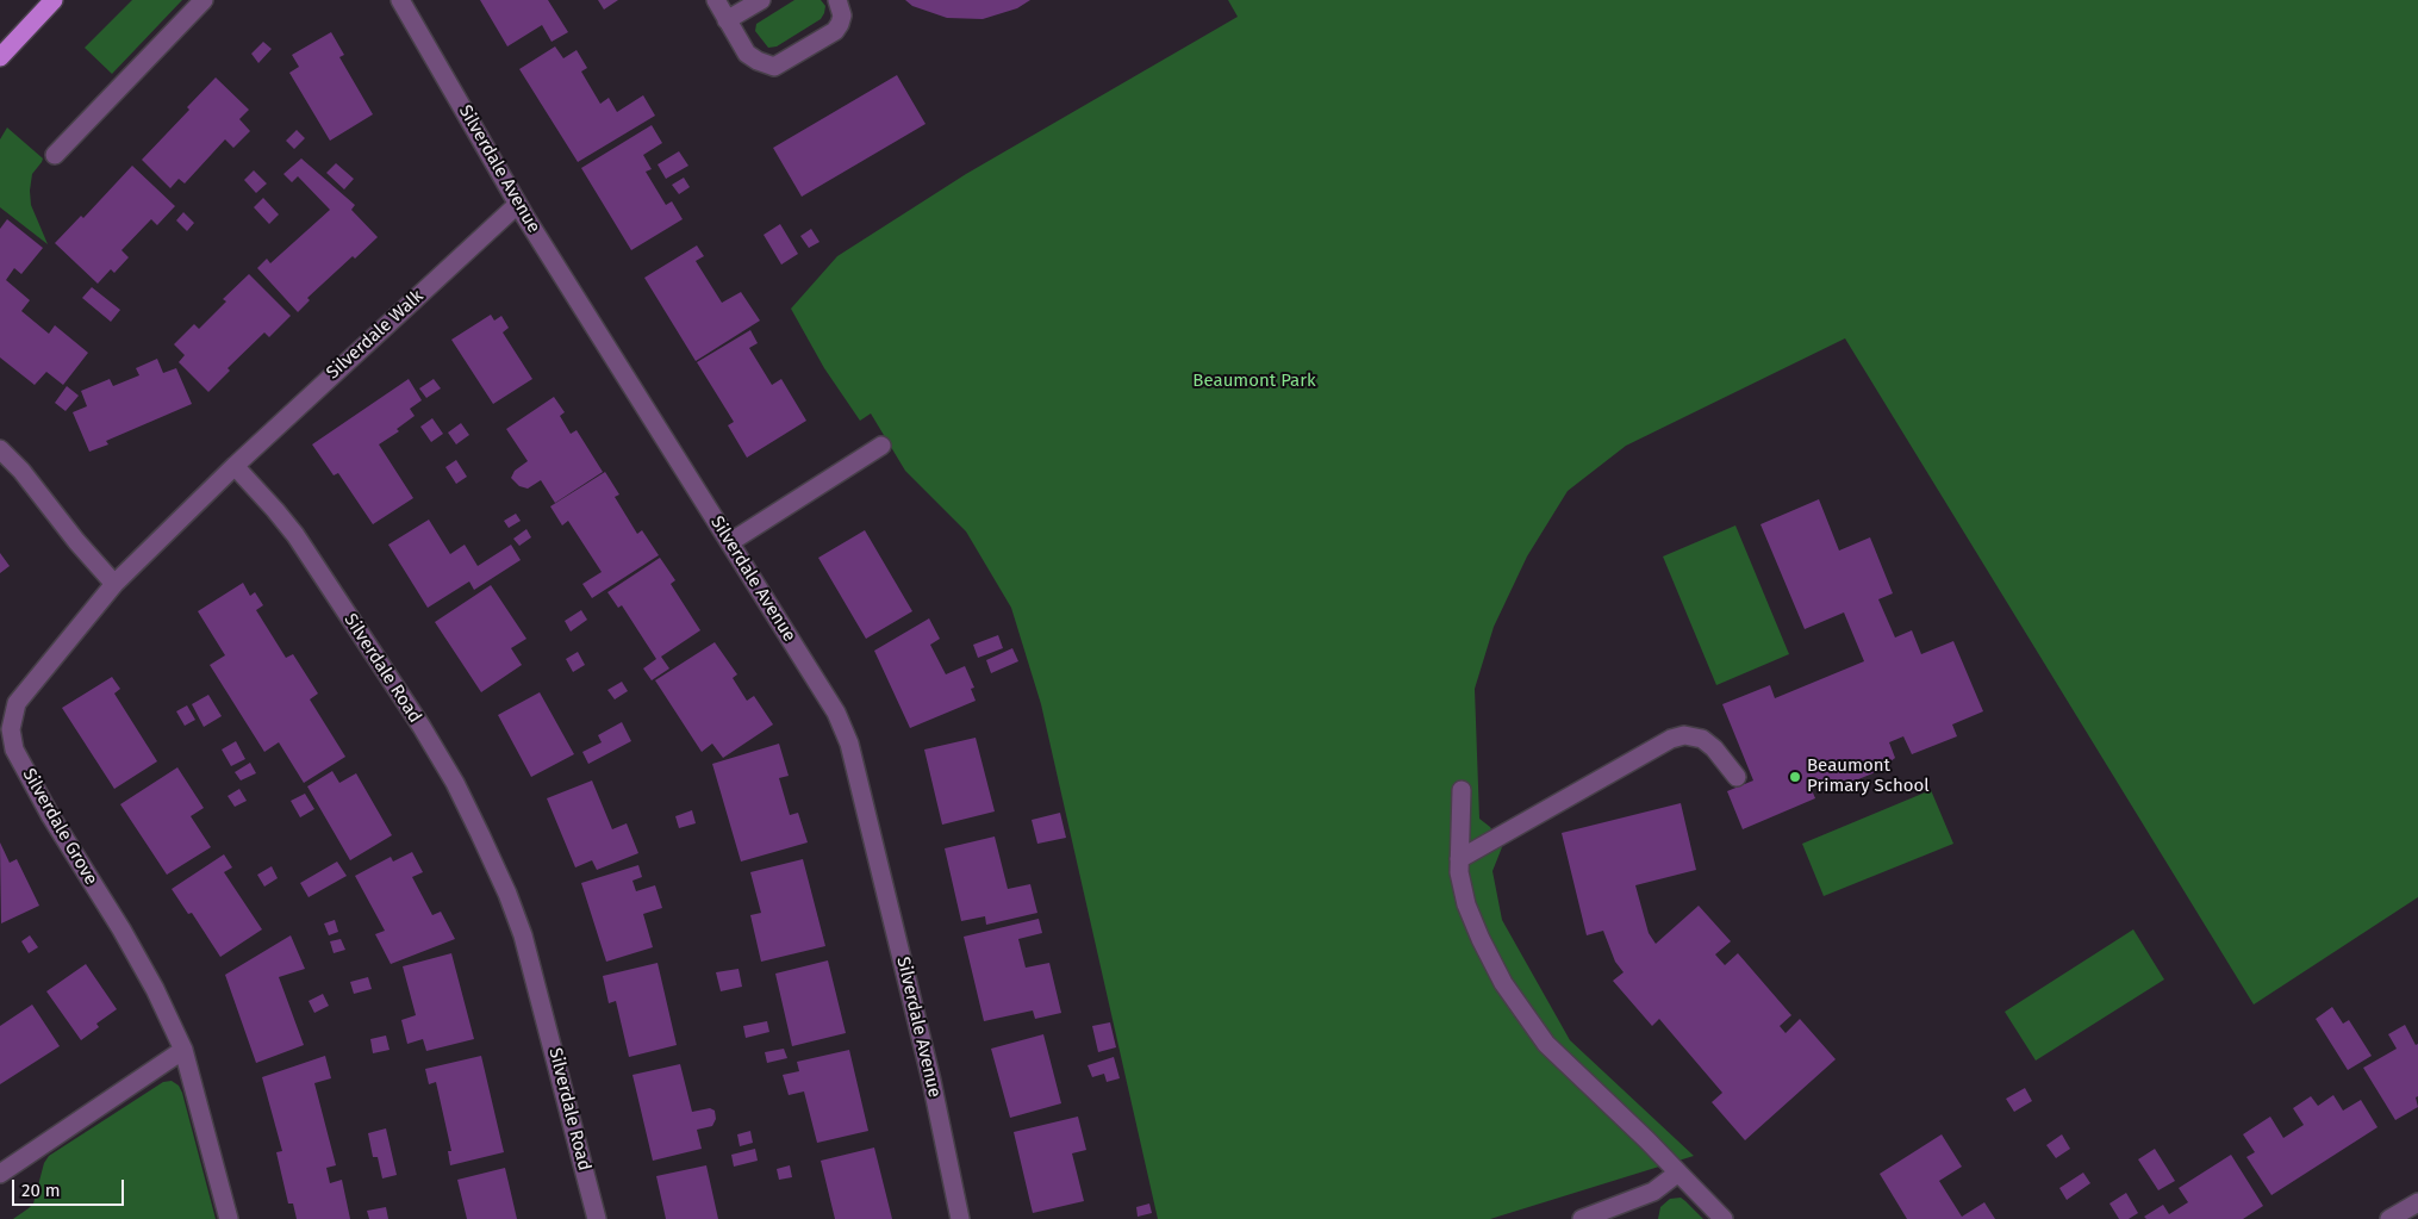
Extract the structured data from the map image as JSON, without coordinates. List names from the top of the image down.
{
  "streets": {
    "street": [
      "Silverdale Avenue",
      "Silverdale Walk",
      "Silverdale Road",
      "Silverdale Grove"
    ]
  },
  "crossings": [
    ["Silverdale Avenue", "Silverdale Walk"],
    ["Silverdale Walk", "Silverdale Road"]
  ],
  "parks": ["Beaumont Park"],
  "places": ["Beaumont Primary School"],
  "scale_bar": "20 m"
}
